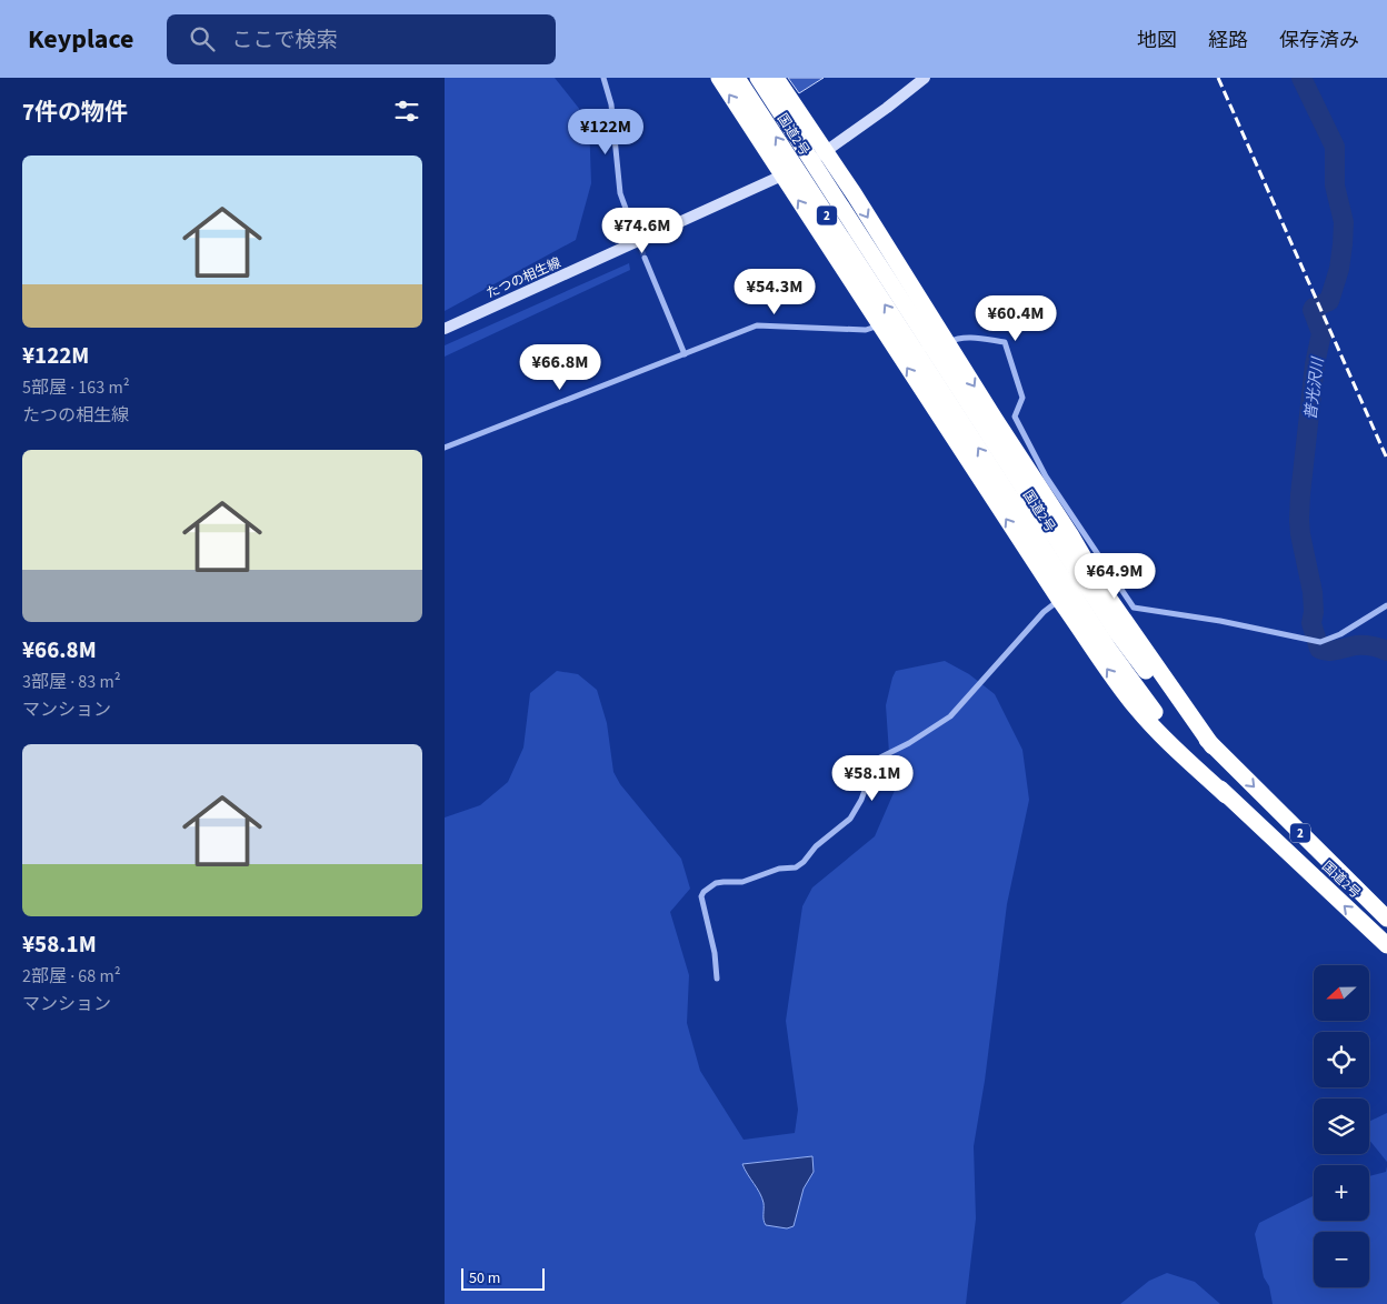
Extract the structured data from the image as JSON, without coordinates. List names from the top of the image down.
{
  "streets": {
    "highway": ["国道2号", "2"],
    "main road": ["たつの相生線"]
  },
  "water": ["普光沢川"],
  "scale_bar": "50 m",
  "north": "left",
  "page": {
    "header": "Keyplace",
    "search": "ここで検索",
    "nav": ["地図", "経路", "保存済み"],
    "heading": "7件の物件",
    "price": [
      "¥122M",
      "¥74.6M",
      "¥54.3M",
      "¥60.4M",
      "¥66.8M",
      "¥64.9M",
      "¥58.1M"
    ],
    "list": [
      {
        "name": "¥122M",
        "note": "5部屋 · 163 m² · たつの相生線"
      },
      {
        "name": "¥66.8M",
        "note": "3部屋 · 83 m² · マンション"
      },
      {
        "name": "¥58.1M",
        "note": "2部屋 · 68 m² · マンション"
      }
    ],
    "map_buttons": ["+", "−"],
    "scale": "50 m"
  }
}
